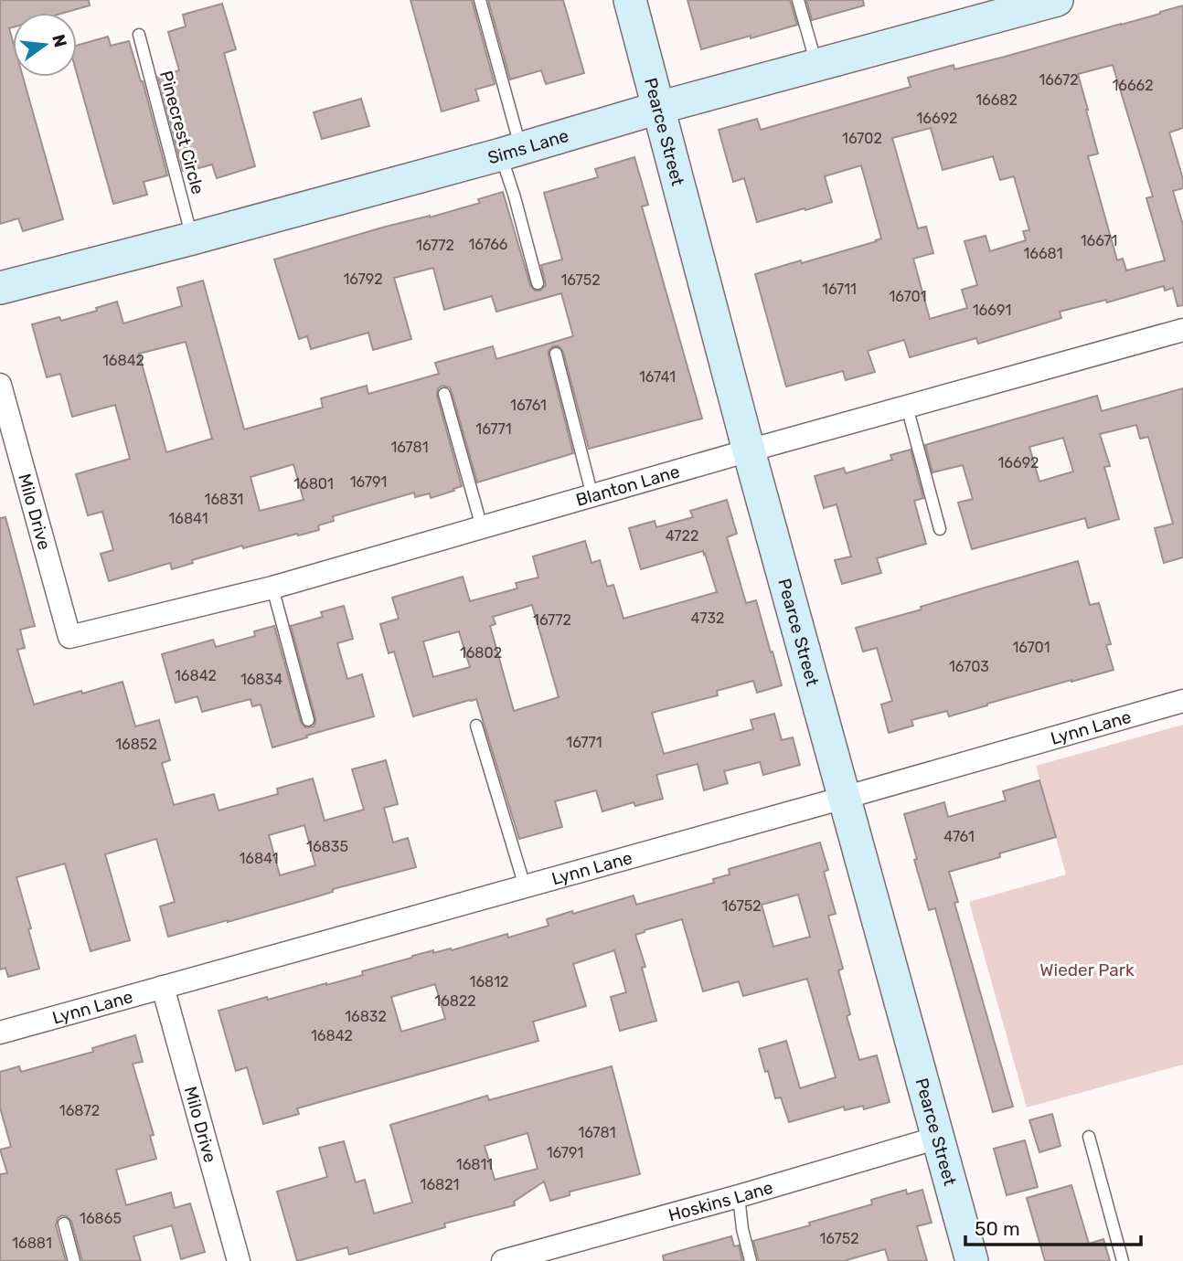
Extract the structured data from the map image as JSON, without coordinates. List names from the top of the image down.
{
  "streets": {
    "street": [
      "Pearce Street",
      "Sims Lane",
      "Blanton Lane",
      "Milo Drive",
      "Lynn Lane",
      "Hoskins Lane"
    ],
    "lane": ["Pinecrest Circle"]
  },
  "crossings": [
    ["Pearce Street", "Sims Lane"],
    ["Pearce Street", "Blanton Lane"],
    ["Pearce Street", "Lynn Lane"],
    ["Pearce Street", "Hoskins Lane"],
    ["Pinecrest Circle", "Sims Lane"],
    ["Blanton Lane", "Milo Drive"],
    ["Milo Drive", "Lynn Lane"]
  ],
  "parks": ["Wieder Park"],
  "house_numbers": [
    "16672",
    "16662",
    "16682",
    "16692",
    "16702",
    "16671",
    "16766",
    "16772",
    "16681",
    "16792",
    "16752",
    "16711",
    "16701",
    "16691",
    "16842",
    "16741",
    "16761",
    "16771",
    "16781",
    "16692",
    "16791",
    "16801",
    "16831",
    "16841",
    "4722",
    "4732",
    "16772",
    "16701",
    "16802",
    "16703",
    "16842",
    "16834",
    "16771",
    "16852",
    "4761",
    "16835",
    "16841",
    "16752",
    "16812",
    "16822",
    "16832",
    "16842",
    "16872",
    "16781",
    "16791",
    "16811",
    "16821",
    "16865",
    "16752",
    "16881"
  ],
  "scale_bar": "50 m",
  "north": "right"
}
